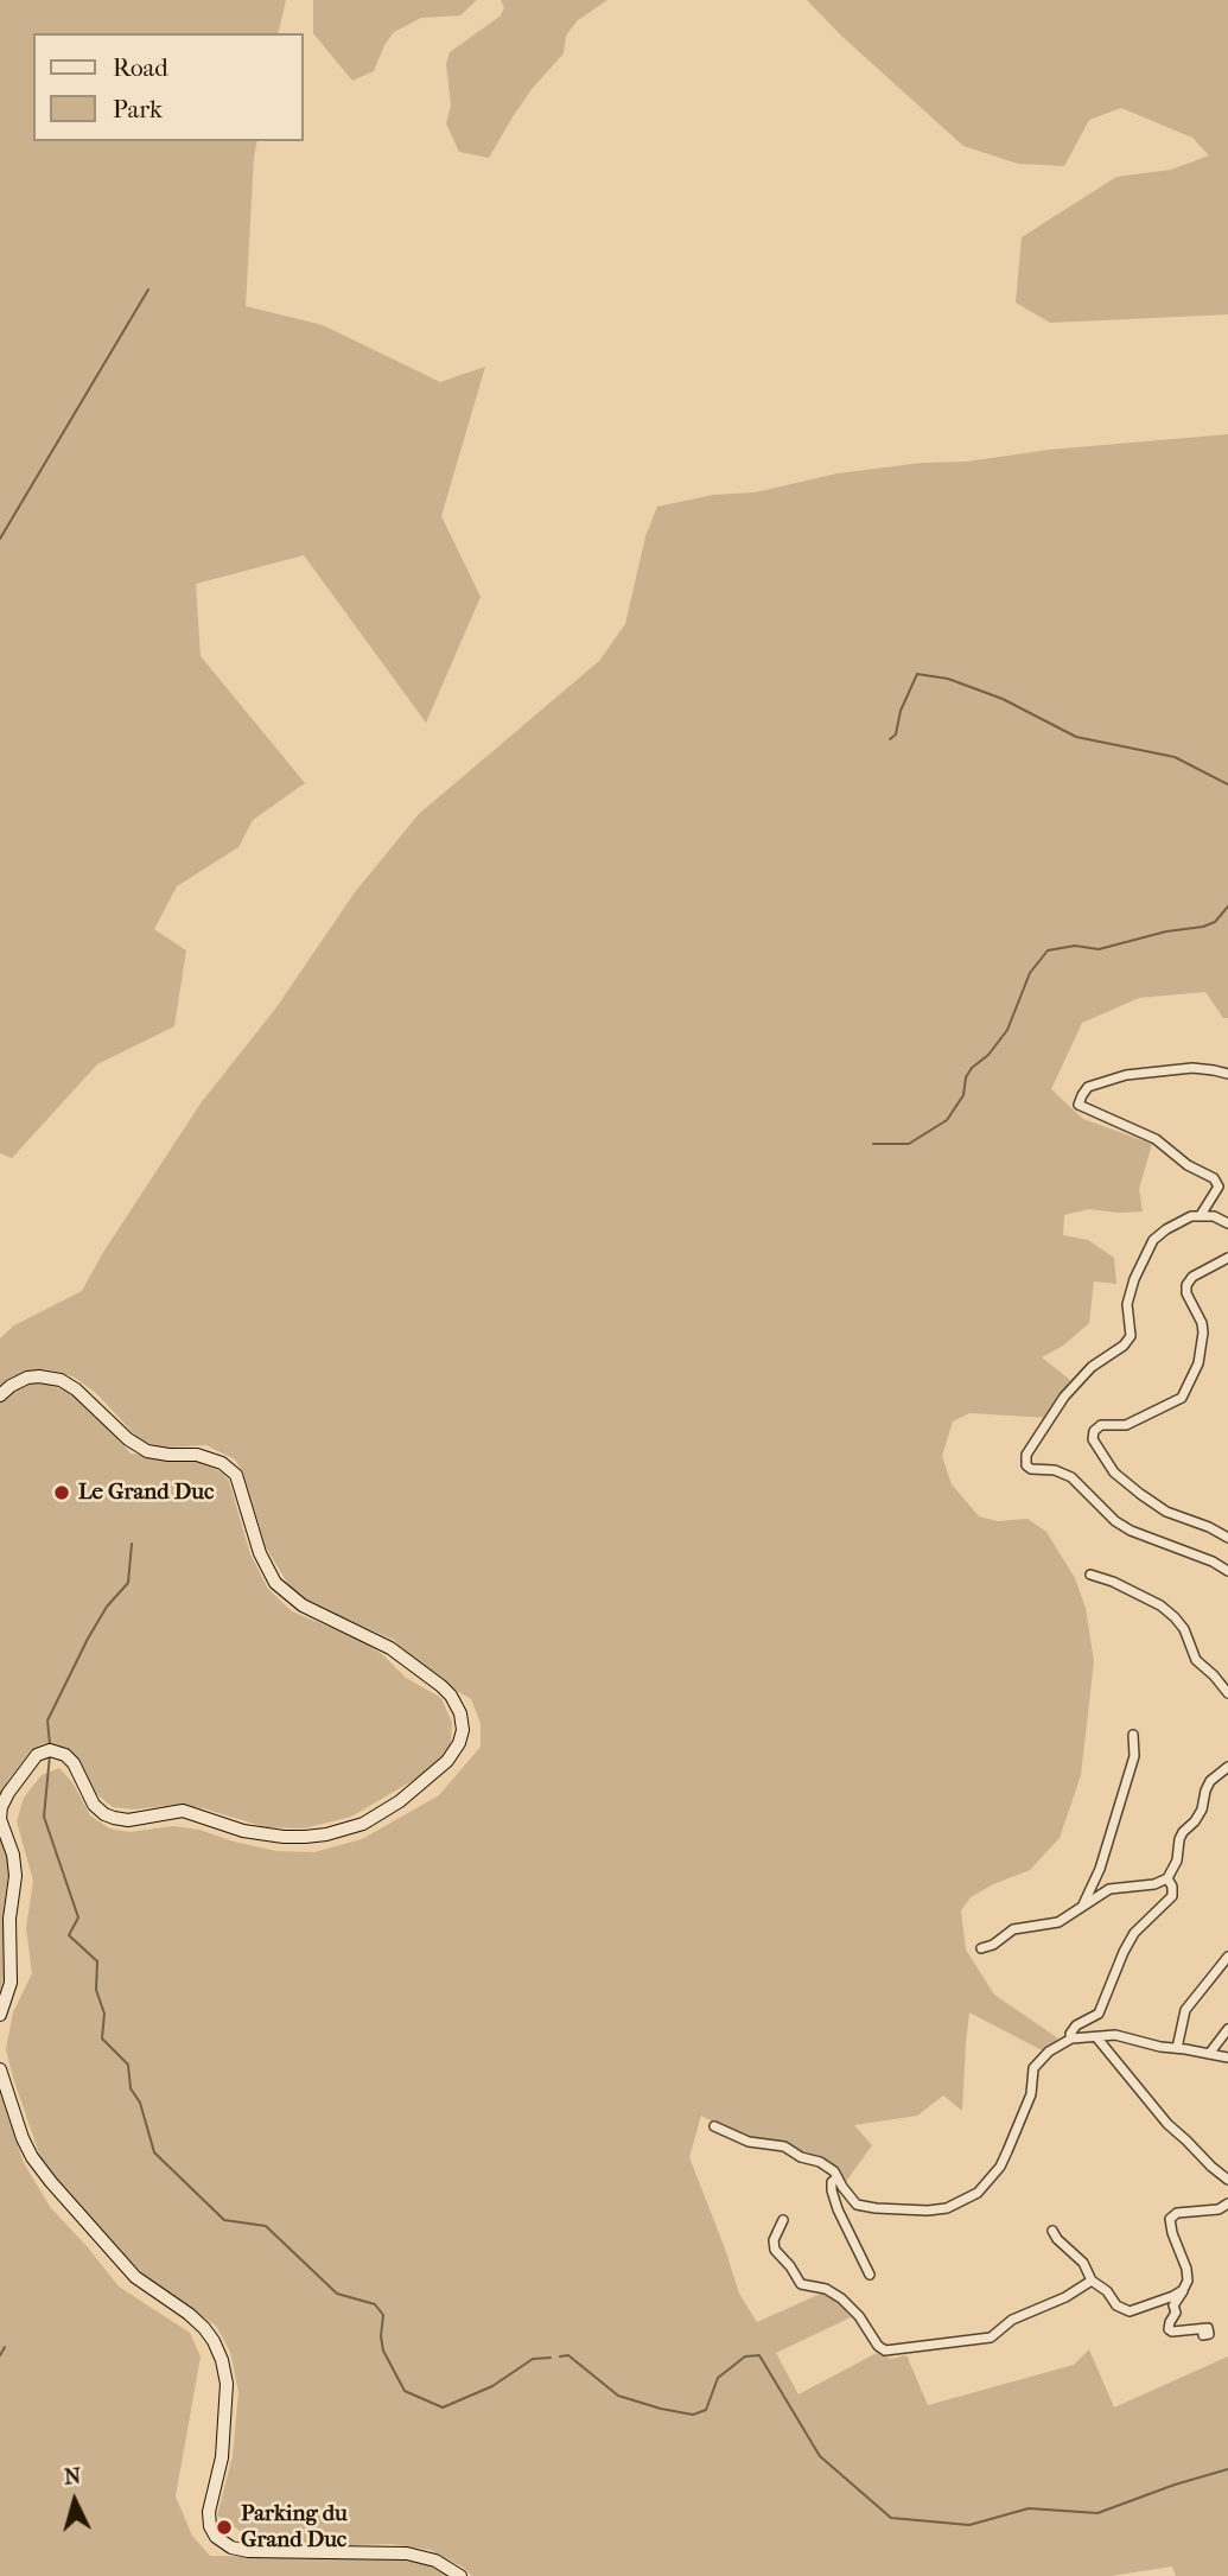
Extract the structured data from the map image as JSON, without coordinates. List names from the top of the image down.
{
  "places": ["Le Grand Duc", "Parking du Grand Duc"],
  "legend": ["Road", "Park"],
  "north": "top"
}
